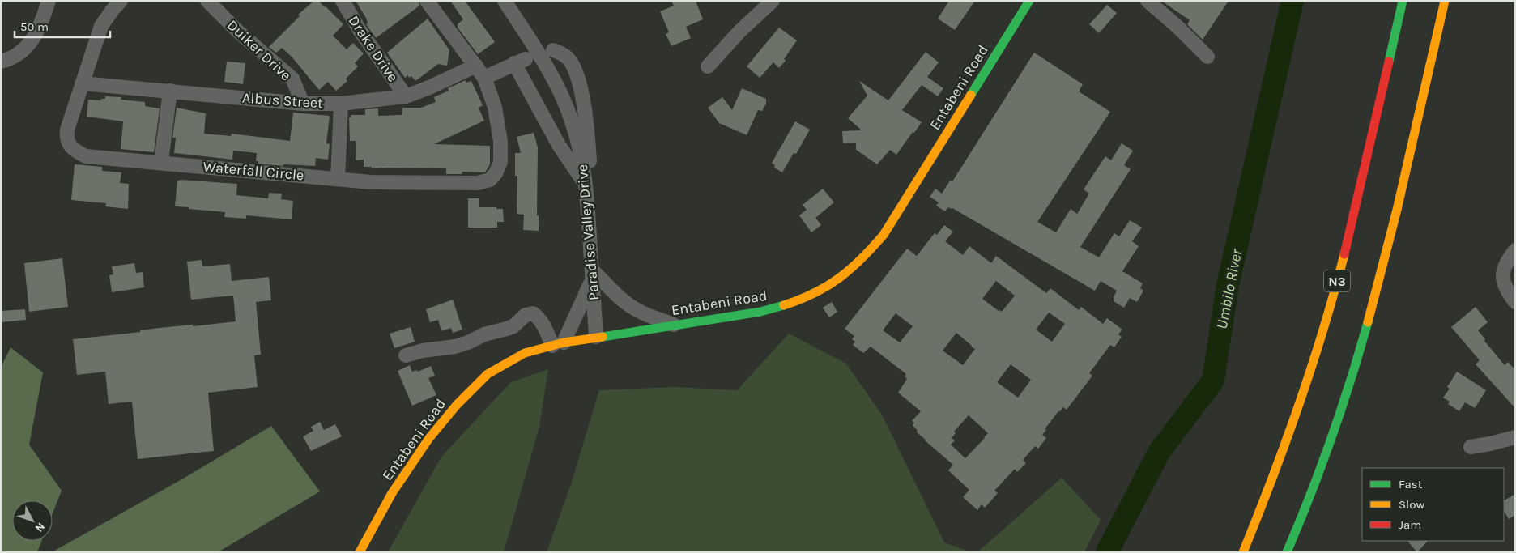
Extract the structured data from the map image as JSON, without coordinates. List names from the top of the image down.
{
  "streets": {
    "main road": ["Entabeni Road", "N3"],
    "street": [
      "Drake Drive",
      "Duiker Drive",
      "Albus Street",
      "Waterfall Circle",
      "Paradise Valley Drive"
    ]
  },
  "crossings": [
    ["Drake Drive", "Albus Street"],
    ["Duiker Drive", "Albus Street"],
    ["Entabeni Road", "Paradise Valley Drive"],
    ["Albus Street", "Waterfall Circle"]
  ],
  "water": ["Umbilo River"],
  "legend": ["Fast", "Slow", "Jam"],
  "scale_bar": "50 m",
  "north": "bottom right"
}
